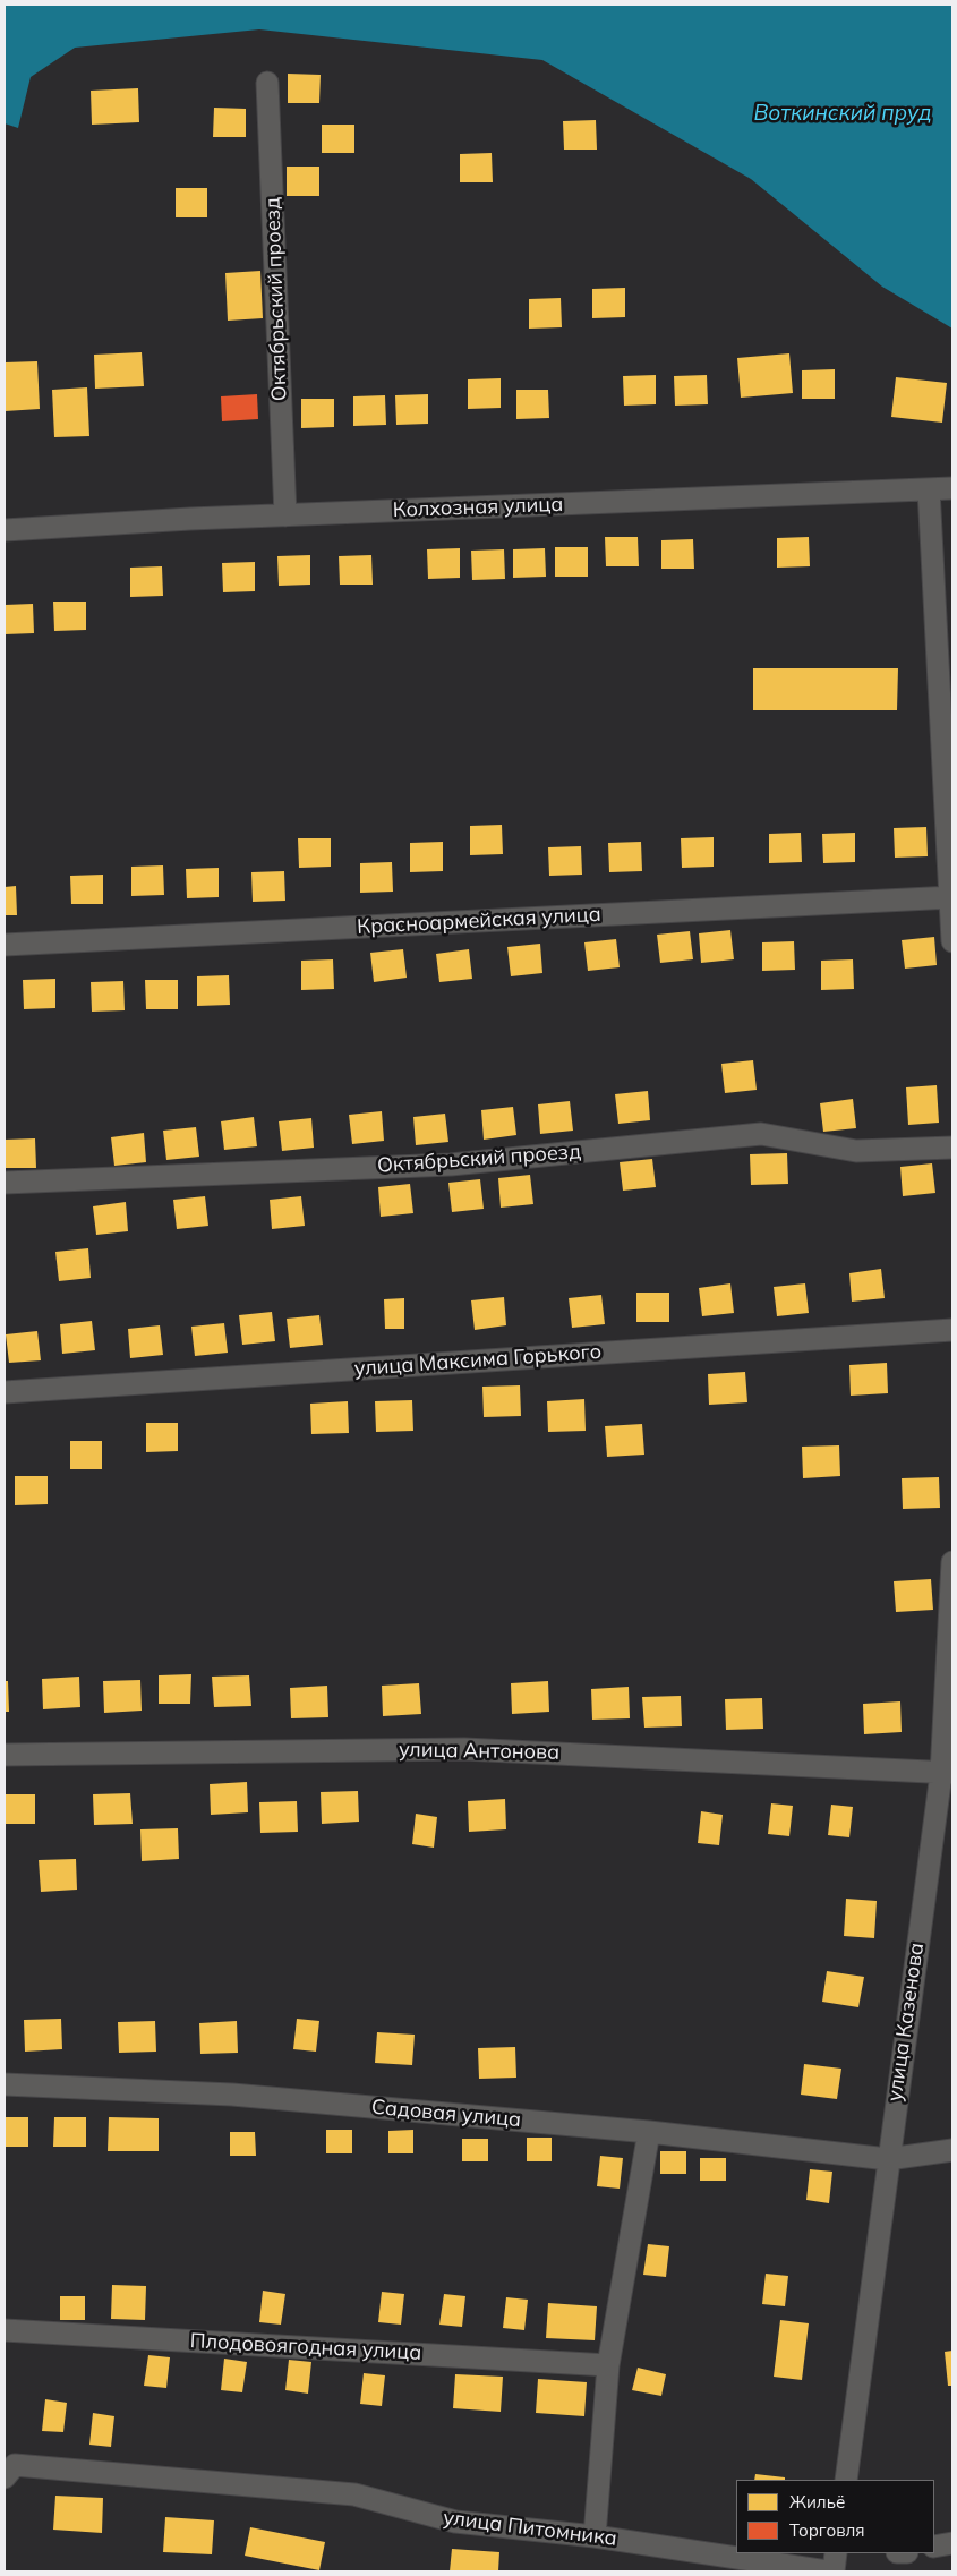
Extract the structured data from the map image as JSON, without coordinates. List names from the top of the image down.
{
  "streets": {
    "street": [
      "Октябрьский проезд",
      "Колхозная улица",
      "Красноармейская улица",
      "улица Максима Горького",
      "улица Антонова",
      "улица Казенова",
      "Садовая улица",
      "Плодовоягодная улица",
      "улица Питомника"
    ]
  },
  "crossings": [
    ["Октябрьский проезд", "Колхозная улица"],
    ["улица Антонова", "улица Казенова"],
    ["улица Казенова", "Садовая улица"]
  ],
  "water": ["Воткинский пруд"],
  "legend": ["Жильё", "Торговля"]
}
